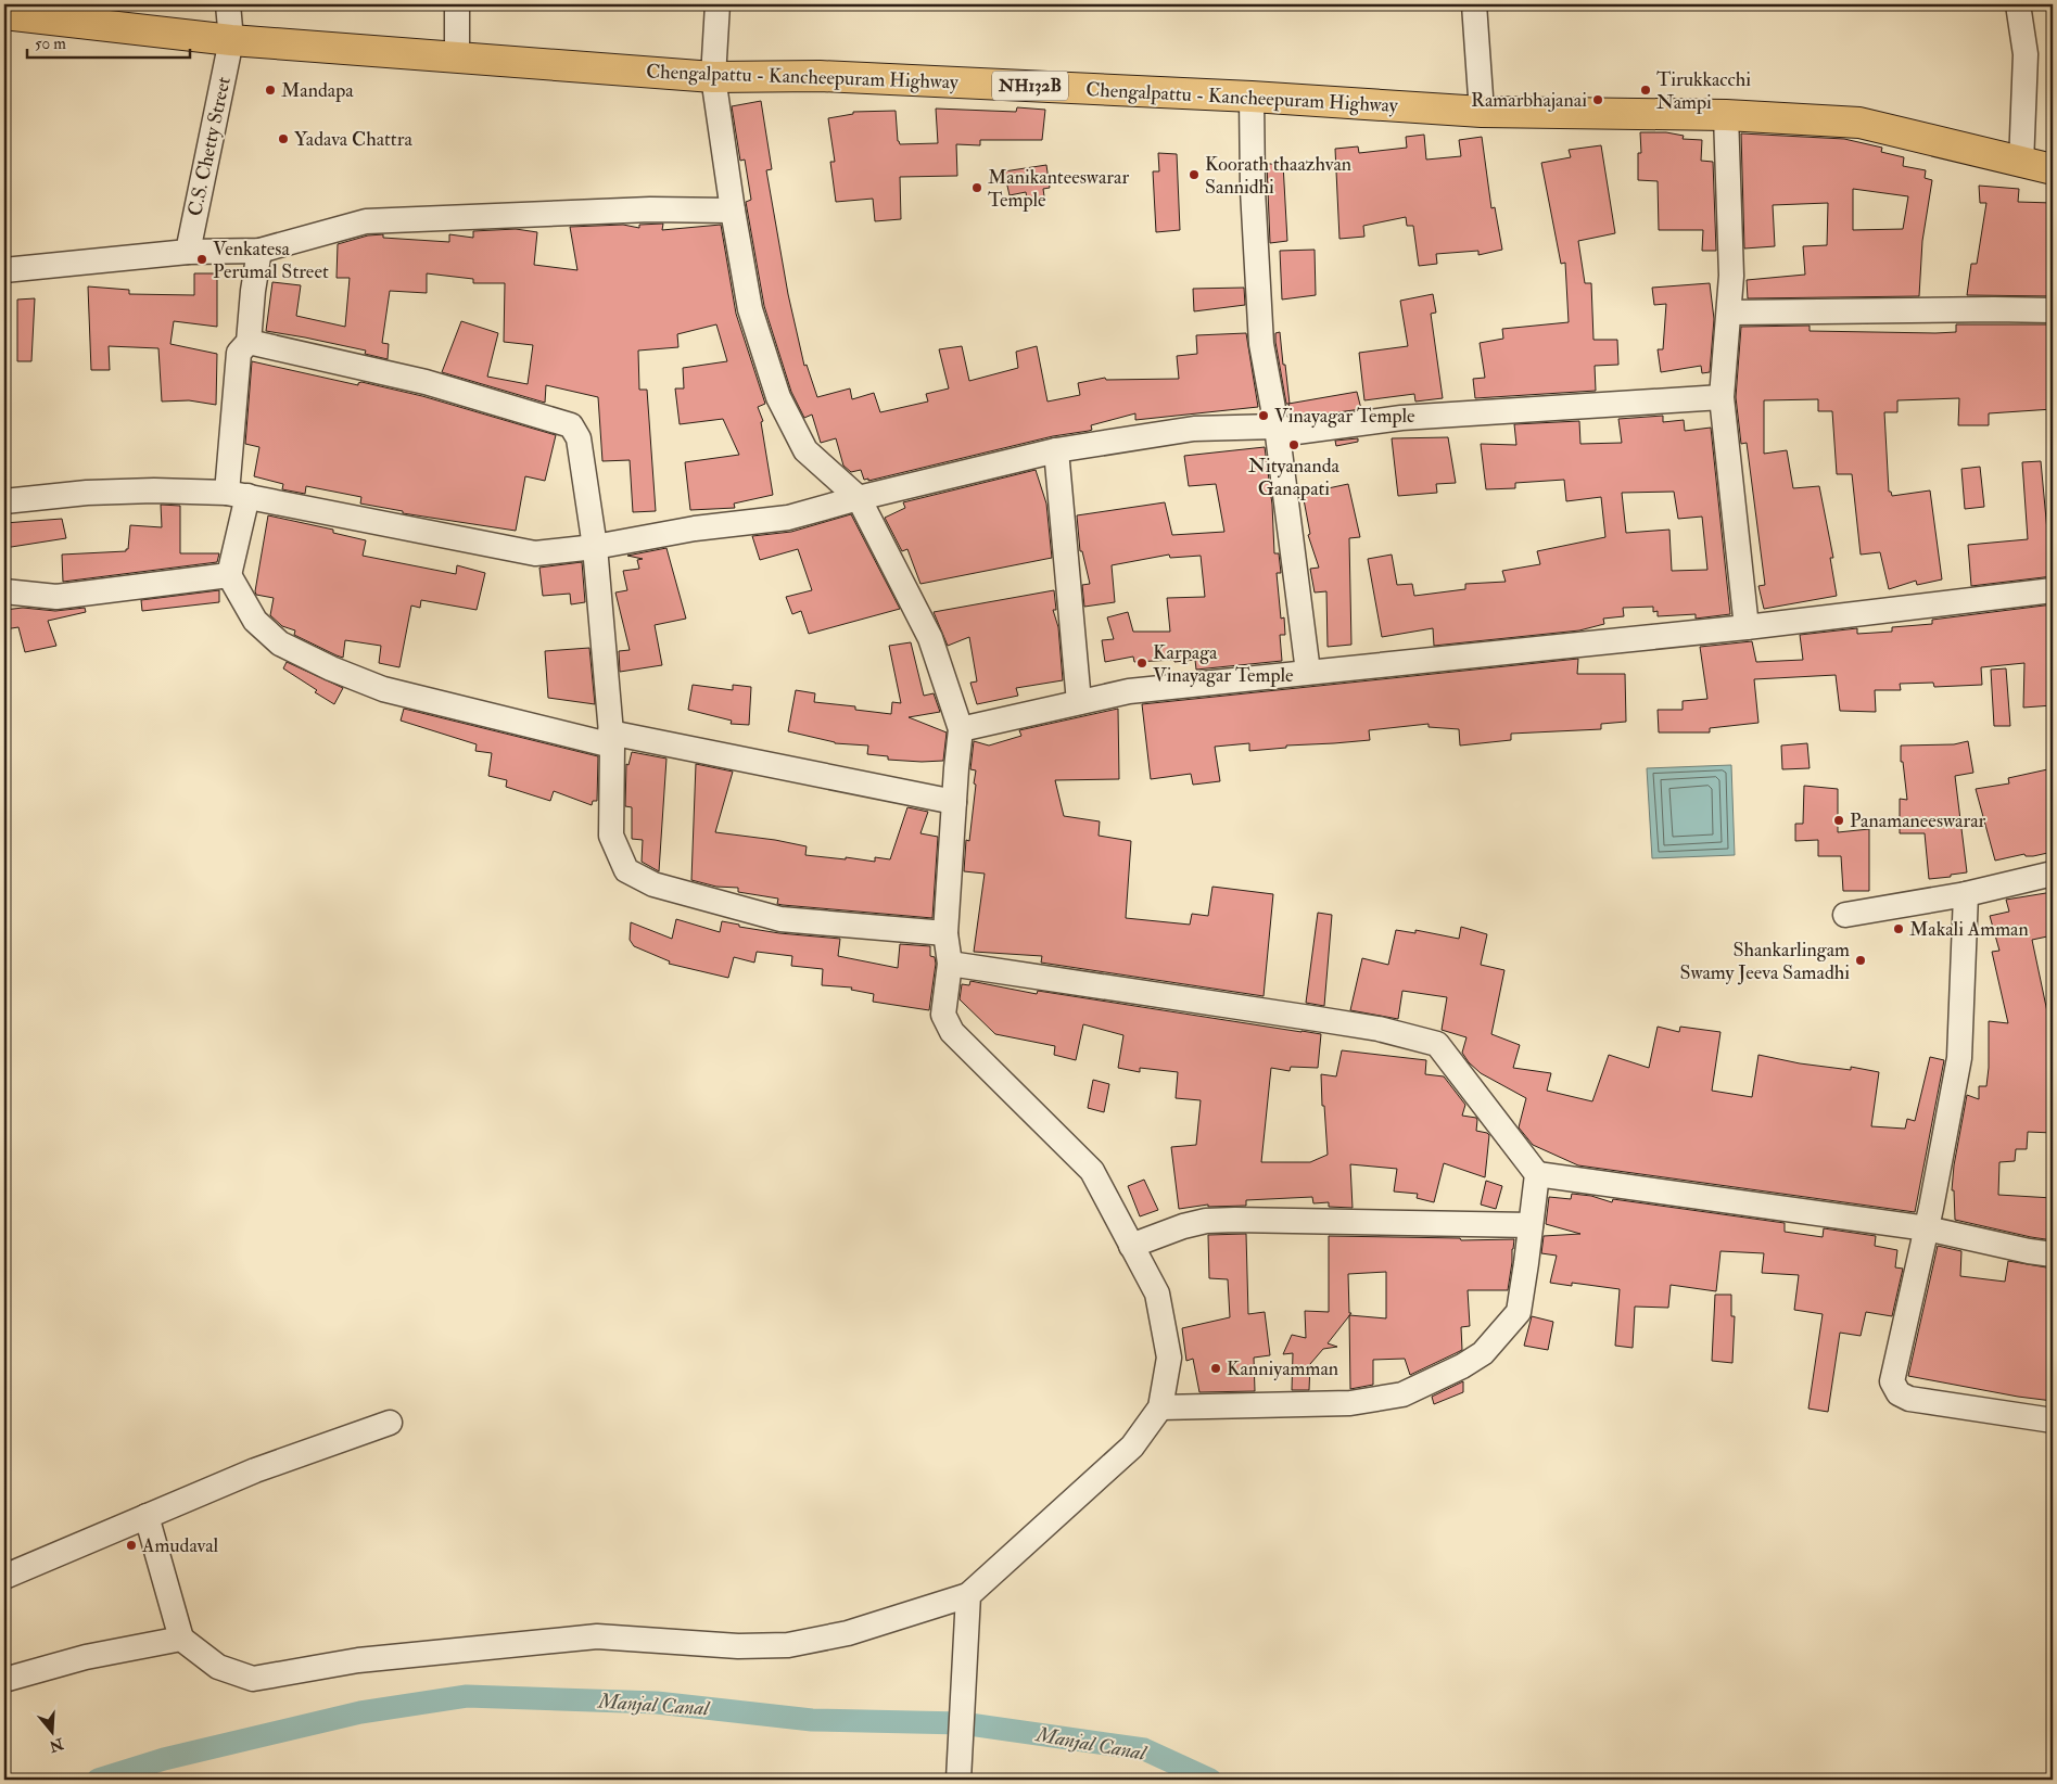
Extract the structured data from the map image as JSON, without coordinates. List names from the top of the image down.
{
  "streets": {
    "highway": ["Chengalpattu - Kancheepuram Highway", "NH132B"],
    "street": ["C.S. Chetty Street"]
  },
  "crossings": [
    ["Chengalpattu - Kancheepuram Highway", "C.S. Chetty Street"]
  ],
  "water": ["Manjal Canal"],
  "places": [
    "Mandapa",
    "Tirukkacchi Nampi",
    "Ramarbhajanai",
    "Yadava Chattra",
    "Koorath thaazhvan Sannidhi",
    "Manikanteeswarar Temple",
    "Venkatesa Perumal Street",
    "Vinayagar Temple",
    "Nityananda Ganapati",
    "Karpaga Vinayagar Temple",
    "Panamaneeswarar",
    "Makali Amman",
    "Shankarlingam Swamy Jeeva Samadhi",
    "Kanniyamman",
    "Amudaval"
  ],
  "scale_bar": "50 m",
  "north": "bottom"
}
